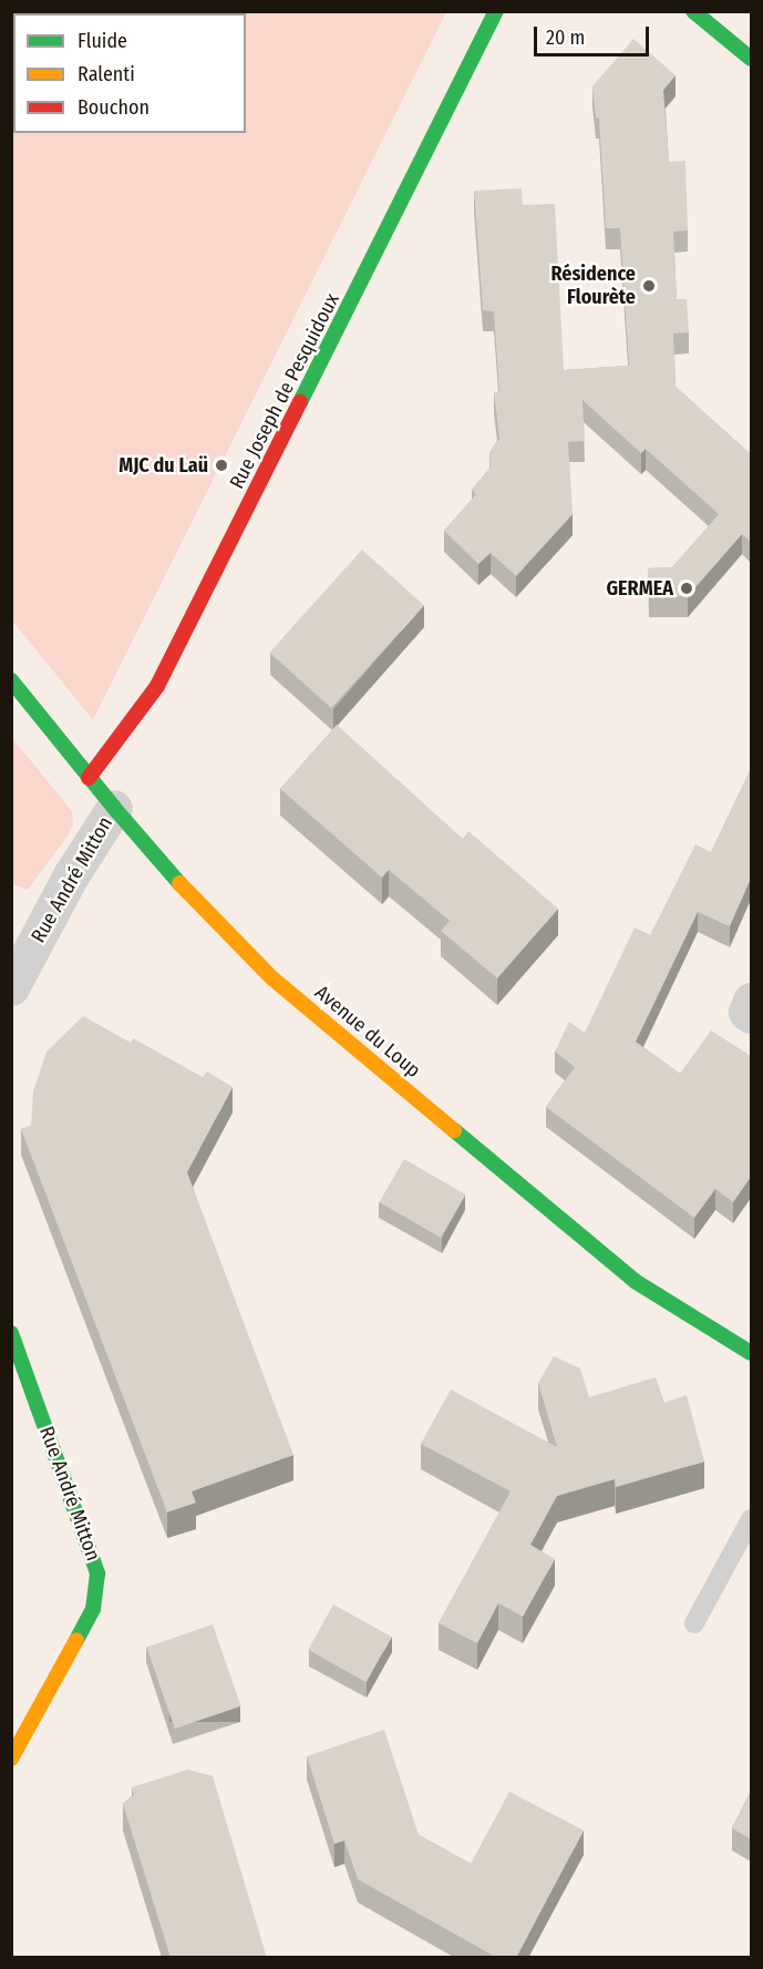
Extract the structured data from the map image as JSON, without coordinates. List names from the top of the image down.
{
  "streets": {
    "street": ["Rue Joseph de Pesquidoux", "Rue André Mitton", "Avenue du Loup"]
  },
  "crossings": [
    ["Rue Joseph de Pesquidoux", "Avenue du Loup"],
    ["Rue André Mitton", "Avenue du Loup"]
  ],
  "places": ["Résidence Flourète", "MJC du Laü", "GERMEA"],
  "legend": ["Fluide", "Ralenti", "Bouchon"],
  "scale_bar": "20 m"
}
